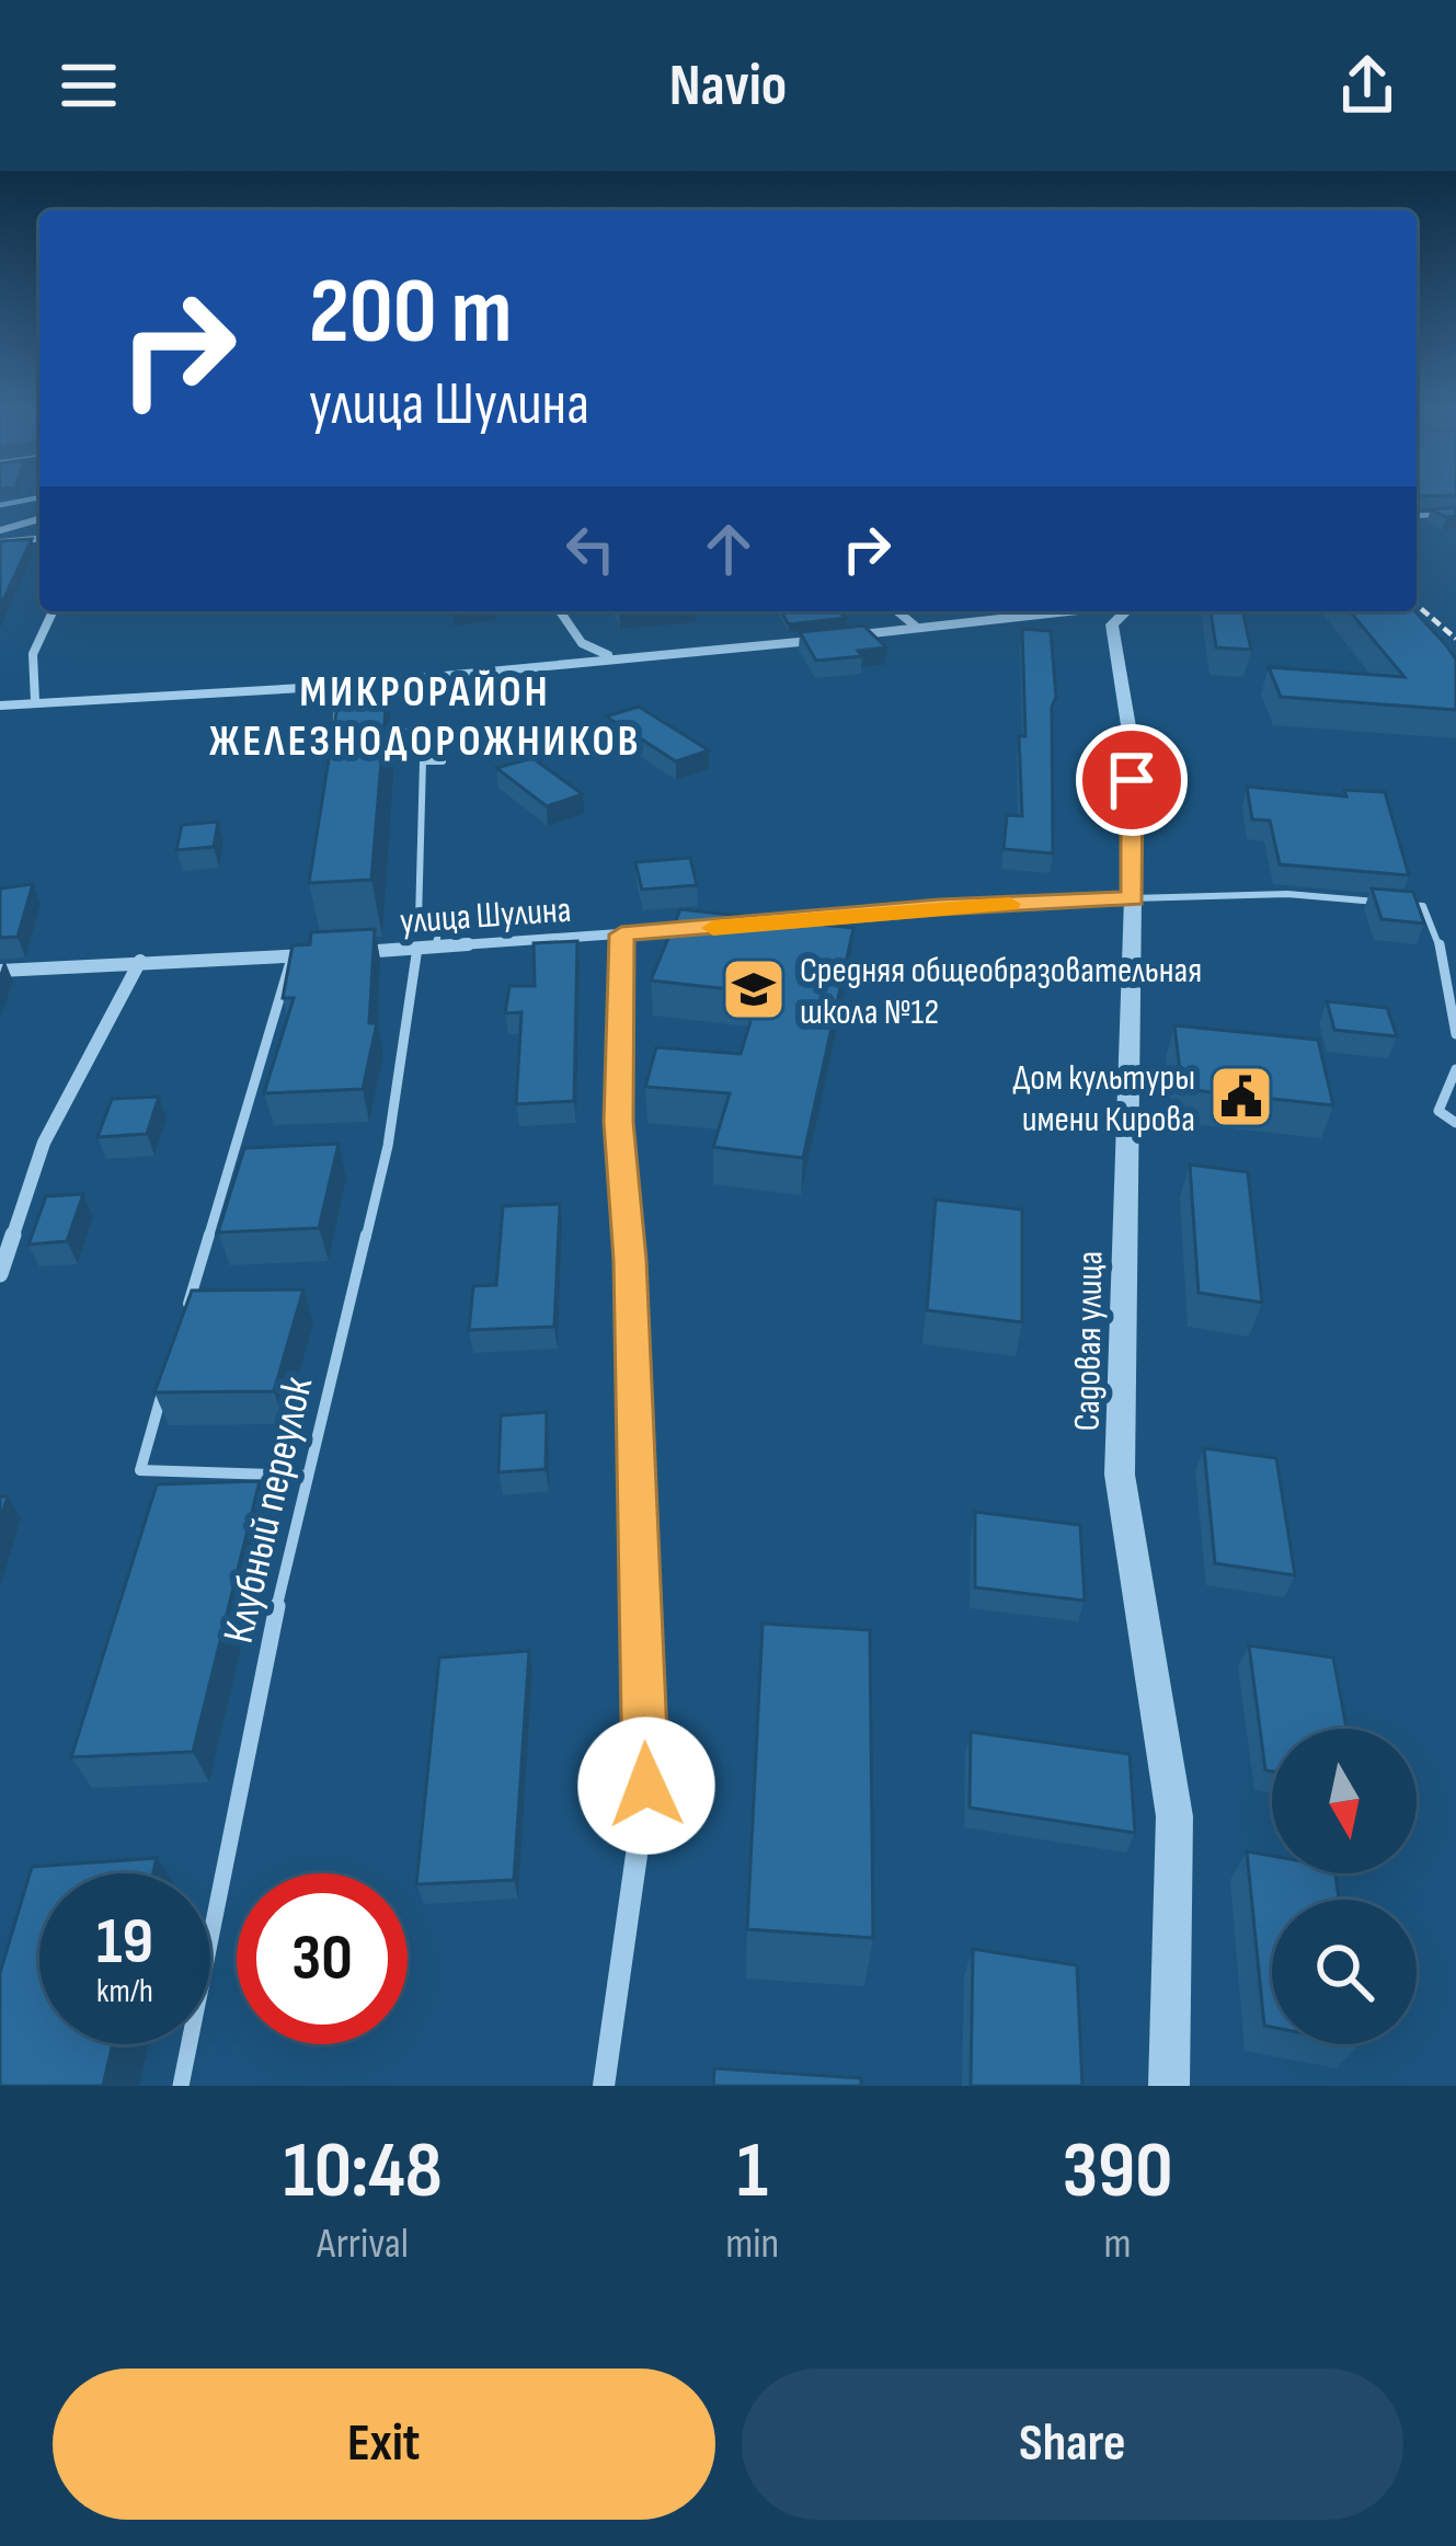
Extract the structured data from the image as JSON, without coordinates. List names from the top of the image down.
{
  "streets": {
    "street": ["улица Шулина", "Садовая улица"],
    "lane": ["Клубный переулок"]
  },
  "crossings": [
    ["улица Шулина", "Клубный переулок"]
  ],
  "districts": ["МИКРОРАЙОН ЖЕЛЕЗНОДОРОЖНИКОВ"],
  "places": {
    "school or university": ["Средняя общеобразовательная школа №12"],
    "public building": ["Дом культуры имени Кирова"]
  },
  "north": "bottom",
  "page": {
    "header": "Navio",
    "turn": ["200 m", "улица Шулина"],
    "speed": "19 km/h",
    "limit": "30",
    "eta": [
      "10:48",
      "Arrival",
      "1",
      "min",
      "390",
      "m"
    ],
    "buttons": ["Exit", "Share"]
  }
}
